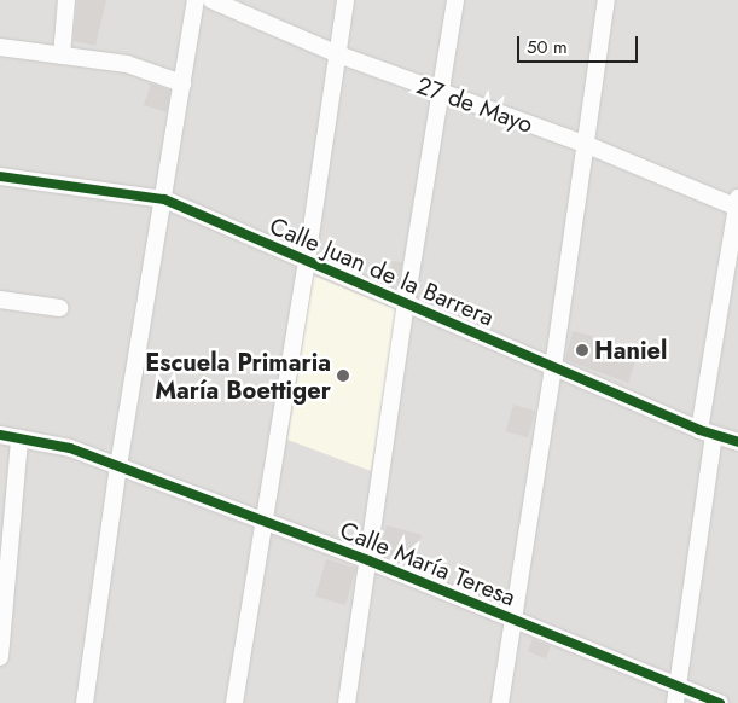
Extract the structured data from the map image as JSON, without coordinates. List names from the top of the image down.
{
  "streets": {
    "street": ["27 de Mayo", "Calle Juan de la Barrera", "Calle María Teresa"]
  },
  "places": ["Haniel", "Escuela Primaria María Boettiger"],
  "scale_bar": "50 m"
}
